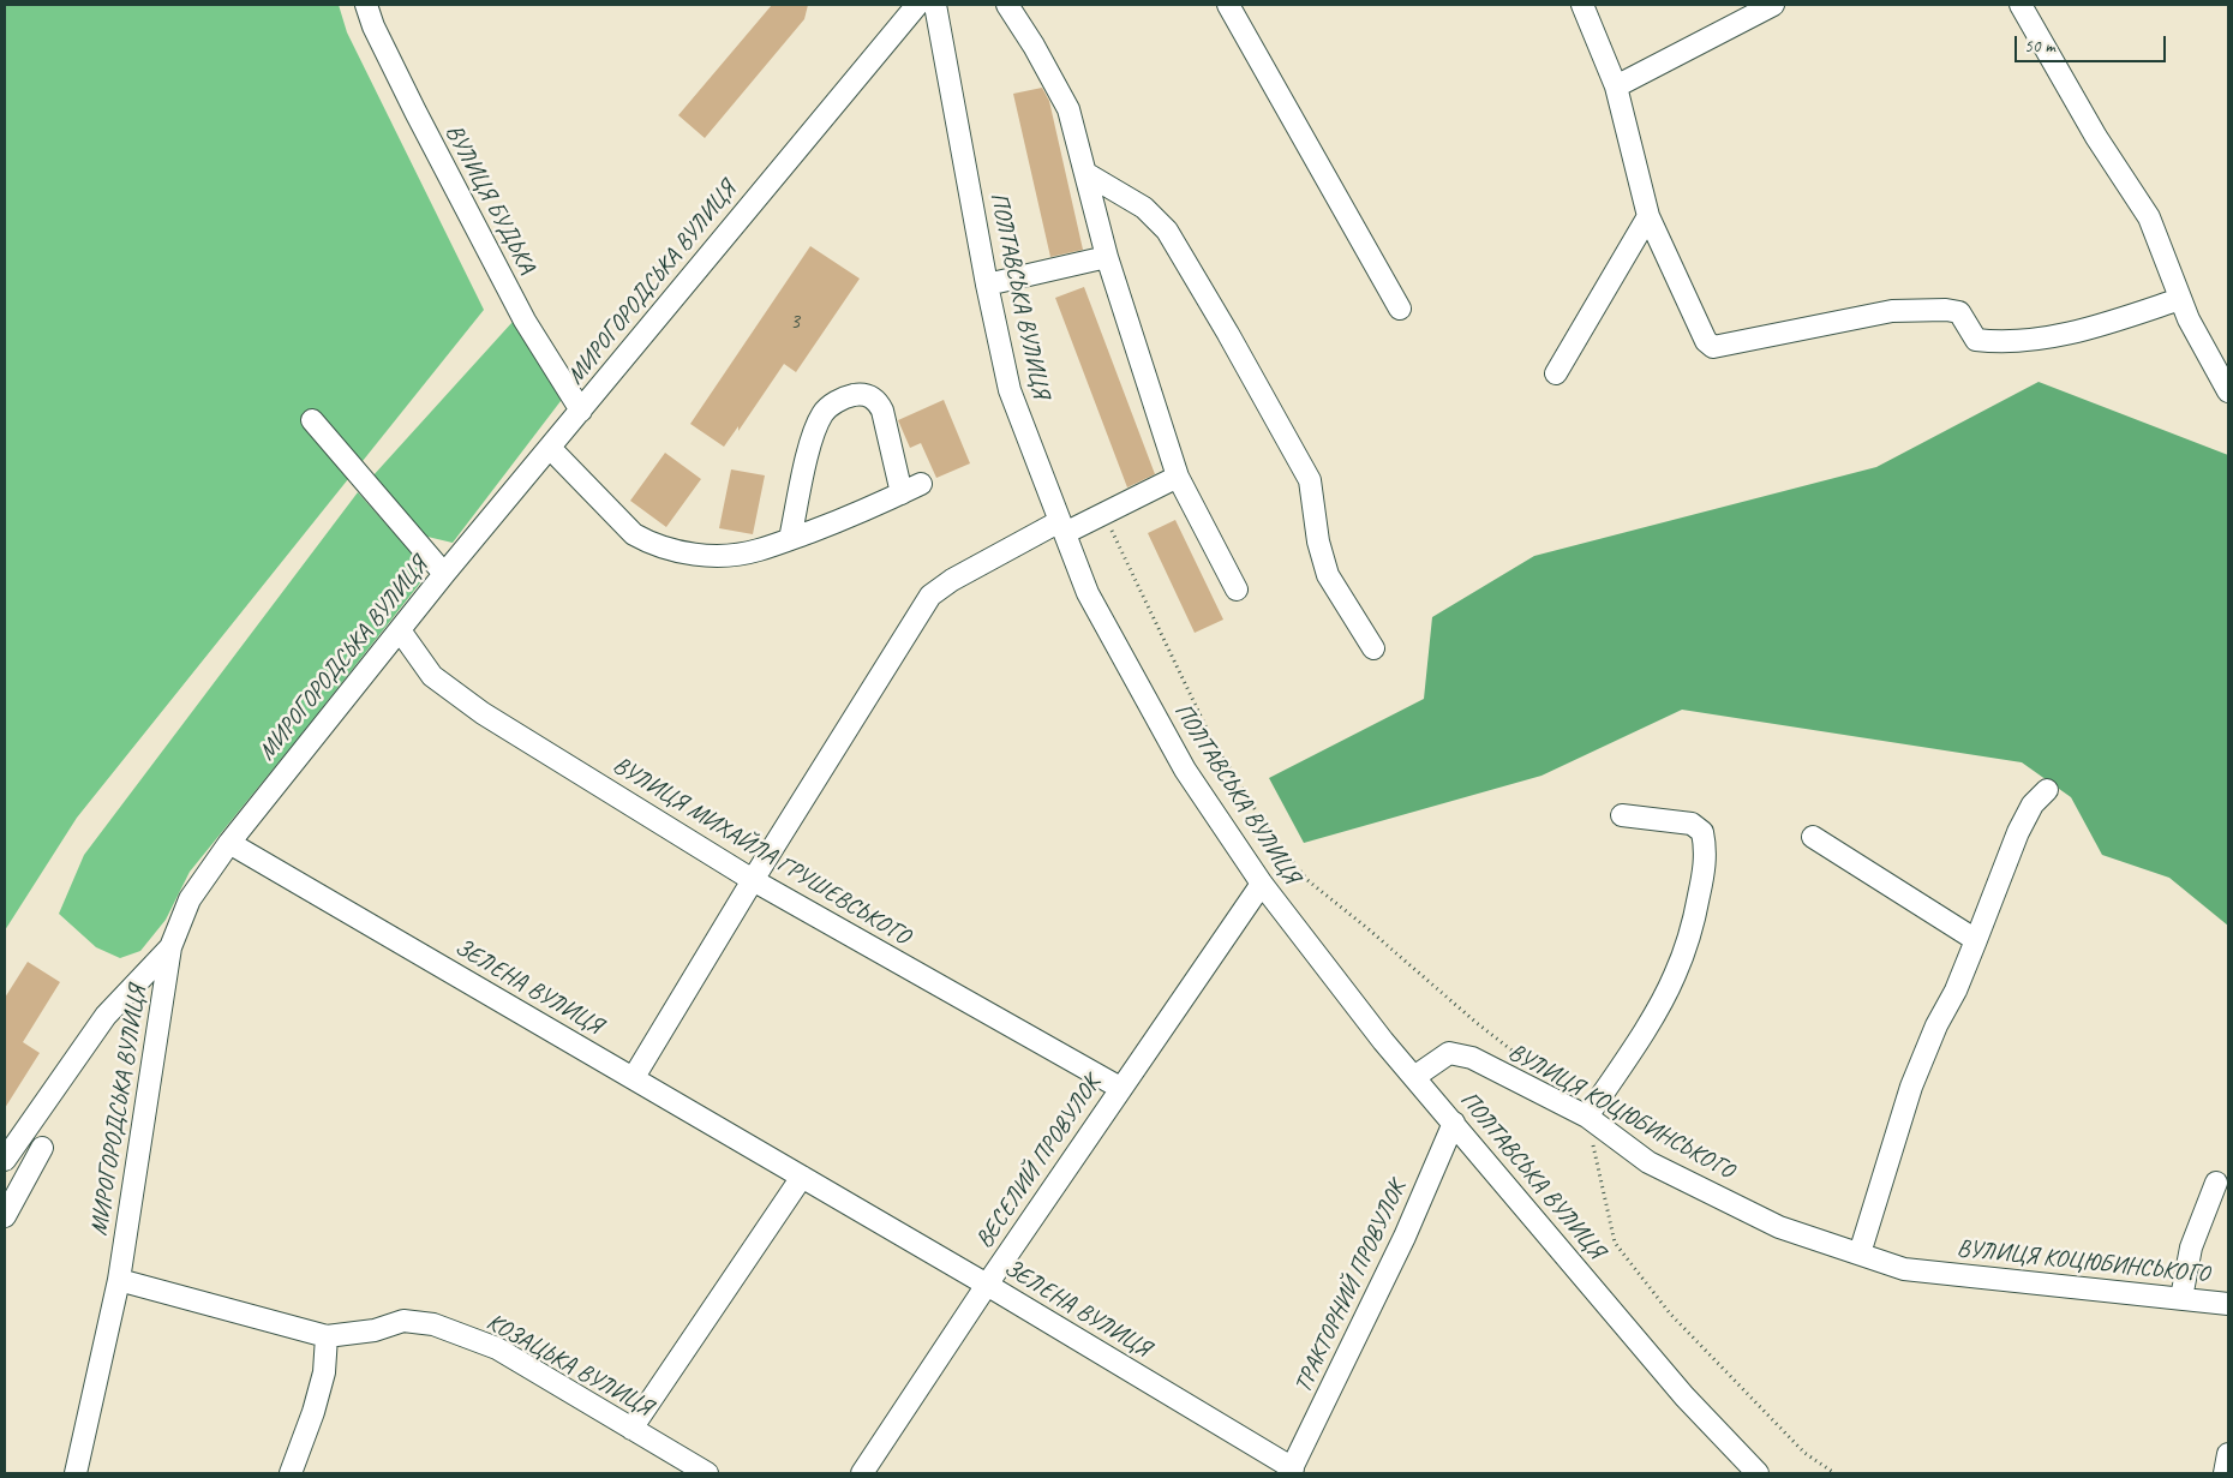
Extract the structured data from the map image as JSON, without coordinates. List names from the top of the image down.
{
  "streets": {
    "street": [
      "ВУЛИЦЯ БУДЬКА",
      "МИРОГОРОДСЬКА ВУЛИЦЯ",
      "ПОЛТАВСЬКА ВУЛИЦЯ",
      "ВУЛИЦЯ МИХАЙЛА ГРУШЕВСЬКОГО",
      "ЗЕЛЕНА ВУЛИЦЯ",
      "ВУЛИЦЯ КОЦЮБИНСЬКОГО",
      "ВЕСЕЛИЙ ПРОВУЛОК",
      "ТРАКТОРНИЙ ПРОВУЛОК",
      "КОЗАЦЬКА ВУЛИЦЯ"
    ]
  },
  "crossings": [
    ["ВУЛИЦЯ БУДЬКА", "МИРОГОРОДСЬКА ВУЛИЦЯ"],
    ["МИРОГОРОДСЬКА ВУЛИЦЯ", "ВУЛИЦЯ МИХАЙЛА ГРУШЕВСЬКОГО"],
    ["МИРОГОРОДСЬКА ВУЛИЦЯ", "ЗЕЛЕНА ВУЛИЦЯ"],
    ["МИРОГОРОДСЬКА ВУЛИЦЯ", "КОЗАЦЬКА ВУЛИЦЯ"],
    ["ПОЛТАВСЬКА ВУЛИЦЯ", "ВУЛИЦЯ КОЦЮБИНСЬКОГО"],
    ["ПОЛТАВСЬКА ВУЛИЦЯ", "ВЕСЕЛИЙ ПРОВУЛОК"],
    ["ПОЛТАВСЬКА ВУЛИЦЯ", "ТРАКТОРНИЙ ПРОВУЛОК"],
    ["ВУЛИЦЯ МИХАЙЛА ГРУШЕВСЬКОГО", "ВЕСЕЛИЙ ПРОВУЛОК"],
    ["ЗЕЛЕНА ВУЛИЦЯ", "ВЕСЕЛИЙ ПРОВУЛОК"],
    ["ЗЕЛЕНА ВУЛИЦЯ", "ТРАКТОРНИЙ ПРОВУЛОК"]
  ],
  "house_numbers": ["3"],
  "scale_bar": "50 m"
}
